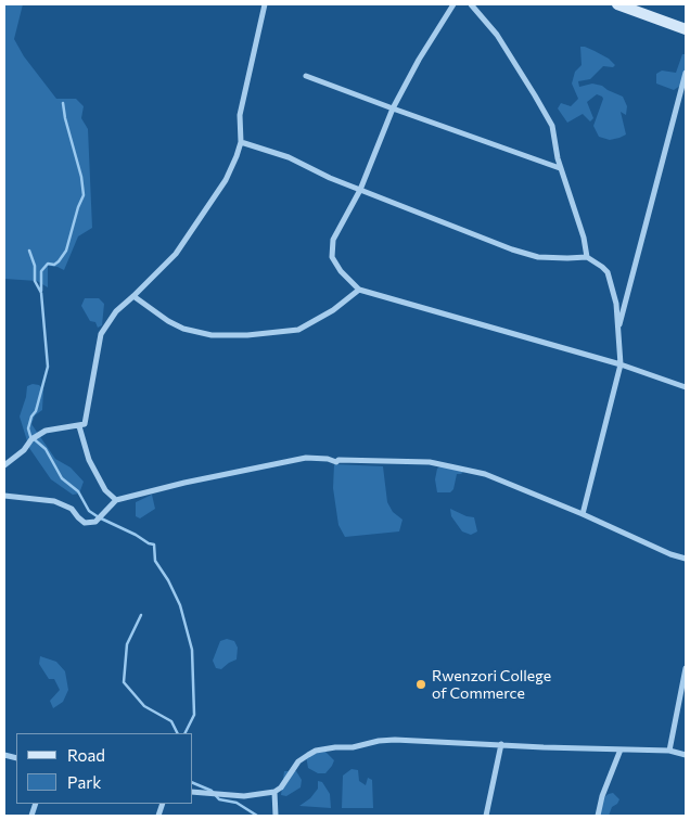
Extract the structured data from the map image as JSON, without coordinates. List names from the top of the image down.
{
  "places": ["Rwenzori College of Commerce"],
  "legend": ["Road", "Park"]
}
